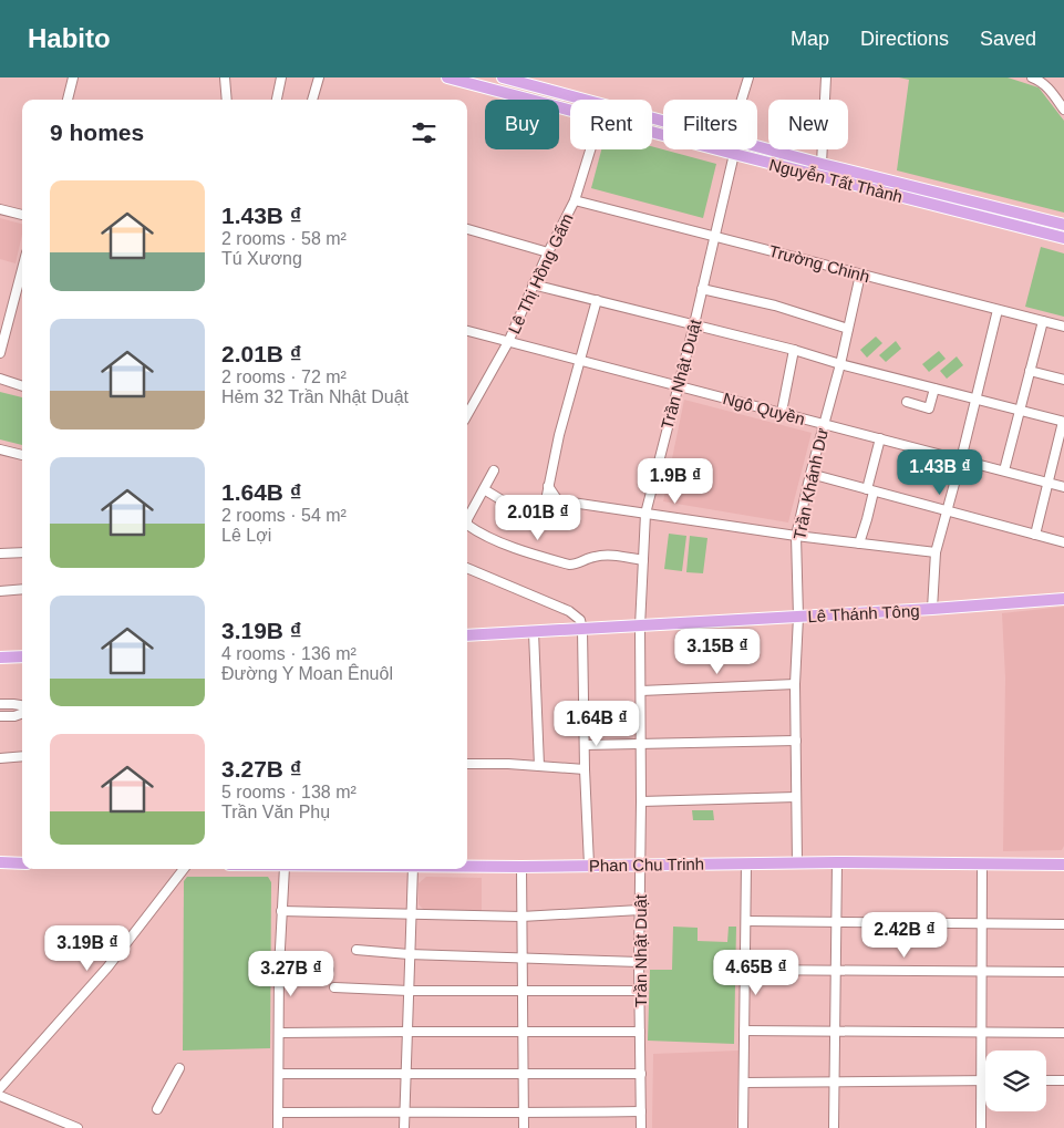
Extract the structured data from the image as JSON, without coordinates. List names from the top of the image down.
{
  "streets": {
    "main road": ["Nguyễn Tất Thành", "Lê Thánh Tông", "Phan Chu Trinh"],
    "street": [
      "Trường Chinh",
      "Lê Thị Hồng Gấm",
      "Trần Nhật Duật",
      "Ngô Quyền",
      "Trần Khánh Dư"
    ]
  },
  "crossings": [
    ["Nguyễn Tất Thành", "Trần Nhật Duật"],
    ["Trường Chinh", "Lê Thị Hồng Gấm"],
    ["Trường Chinh", "Trần Nhật Duật"],
    ["Trường Chinh", "Trần Khánh Dư"],
    ["Lê Thị Hồng Gấm", "Ngô Quyền"],
    ["Trần Nhật Duật", "Ngô Quyền"],
    ["Trần Nhật Duật", "Lê Thánh Tông"],
    ["Trần Nhật Duật", "Phan Chu Trinh"],
    ["Ngô Quyền", "Trần Khánh Dư"],
    ["Trần Khánh Dư", "Lê Thánh Tông"],
    ["Trần Khánh Dư", "Phan Chu Trinh"]
  ],
  "page": {
    "header": "Habito",
    "nav": ["Map", "Directions", "Saved"],
    "chip": [
      "Buy",
      "Rent",
      "Filters",
      "New"
    ],
    "heading": "9 homes",
    "list": [
      {
        "name": "1.43B ₫",
        "note": "2 rooms · 58 m² · Tú Xương"
      },
      {
        "name": "2.01B ₫",
        "note": "2 rooms · 72 m² · Hẻm 32 Trần Nhật Duật"
      },
      {
        "name": "1.64B ₫",
        "note": "2 rooms · 54 m² · Lê Lợi"
      },
      {
        "name": "3.19B ₫",
        "note": "4 rooms · 136 m² · Đường Y Moan Ênuôl"
      },
      {
        "name": "3.27B ₫",
        "note": "5 rooms · 138 m² · Trần Văn Phụ"
      }
    ],
    "price": [
      "1.43B ₫",
      "1.9B ₫",
      "2.01B ₫",
      "3.15B ₫",
      "1.64B ₫",
      "2.42B ₫",
      "3.19B ₫",
      "4.65B ₫",
      "3.27B ₫"
    ]
  }
}
